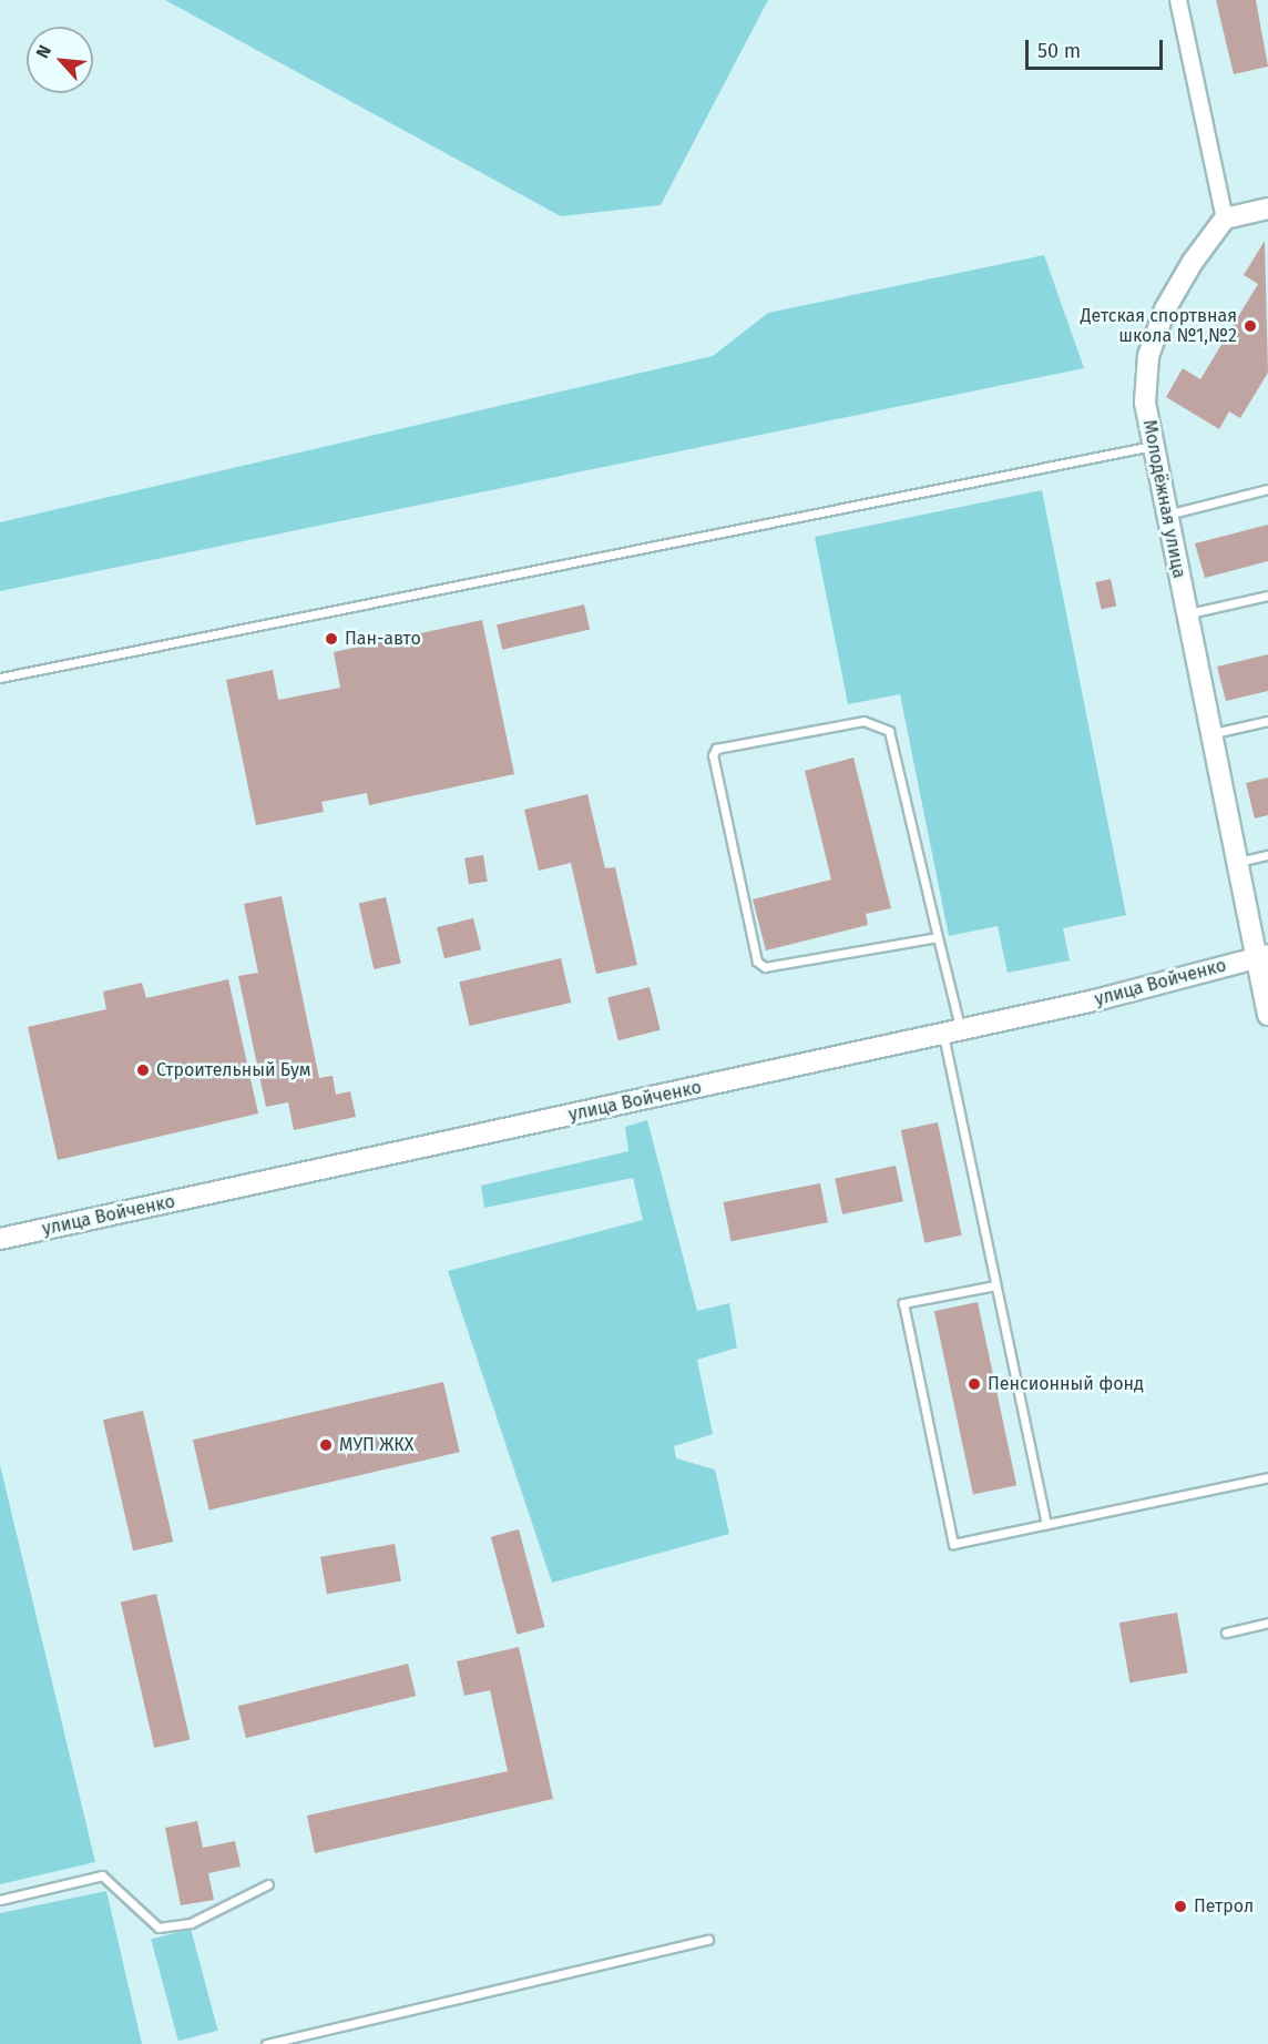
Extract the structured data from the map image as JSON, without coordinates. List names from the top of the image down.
{
  "streets": {
    "main road": ["Молодёжная улица", "улица Войченко"]
  },
  "crossings": [
    ["Молодёжная улица", "улица Войченко"]
  ],
  "places": [
    "Детская спортвная школа №1,№2",
    "Пан-авто",
    "Строительный Бум",
    "Пенсионный фонд",
    "МУП ЖКХ",
    "Петрол"
  ],
  "scale_bar": "50 m",
  "north": "top left"
}
